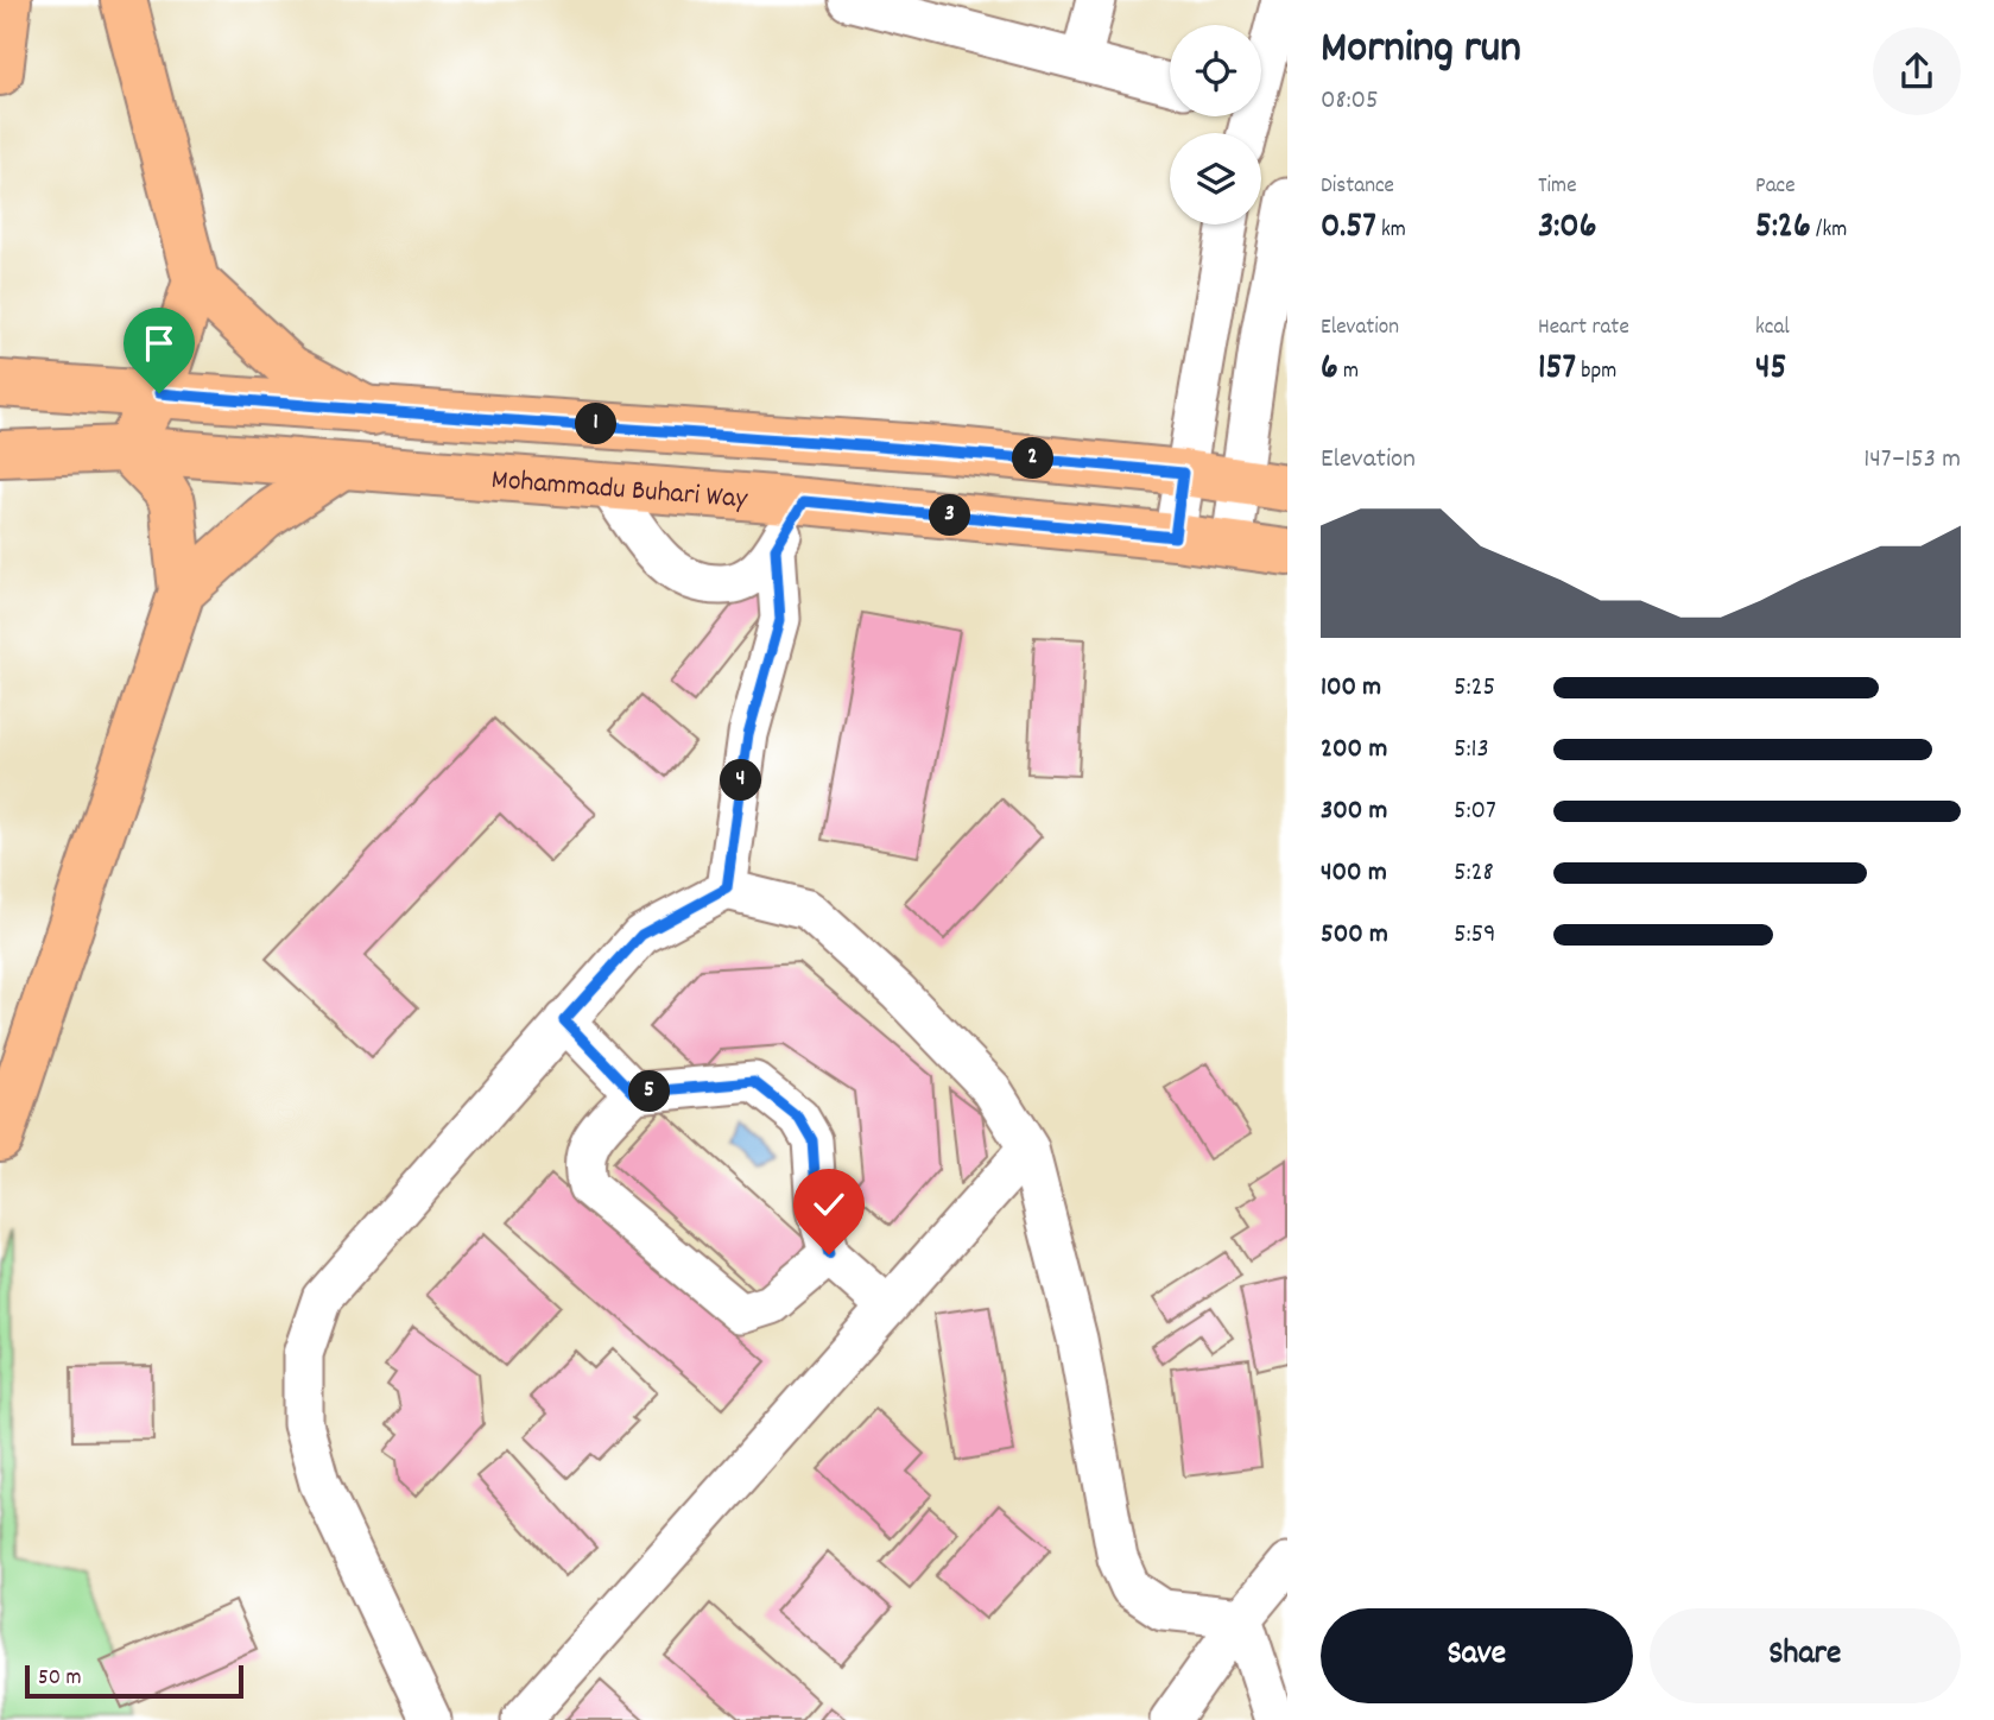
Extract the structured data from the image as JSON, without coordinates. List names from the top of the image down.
{
  "streets": {
    "main road": ["Mohammadu Buhari Way"]
  },
  "scale_bar": "50 m",
  "page": {
    "heading": ["Morning run", "08:05"],
    "stats": [
      ["Distance", "0.57 km"],
      ["Time", "3:06"],
      ["Pace", "5:26 /km"],
      ["Elevation", "6 m"],
      ["Heart rate", "157 bpm"],
      ["kcal", "45"]
    ],
    "pins": [
      "1",
      "2",
      "3",
      "4",
      "5"
    ],
    "chart": ["Elevation", "147–153 m"],
    "list": [
      {
        "name": "100 m",
        "note": "5:25"
      },
      {
        "name": "200 m",
        "note": "5:13"
      },
      {
        "name": "300 m",
        "note": "5:07"
      },
      {
        "name": "400 m",
        "note": "5:28"
      },
      {
        "name": "500 m",
        "note": "5:59"
      }
    ],
    "buttons": ["Save", "Share"],
    "scale": "50 m"
  }
}
